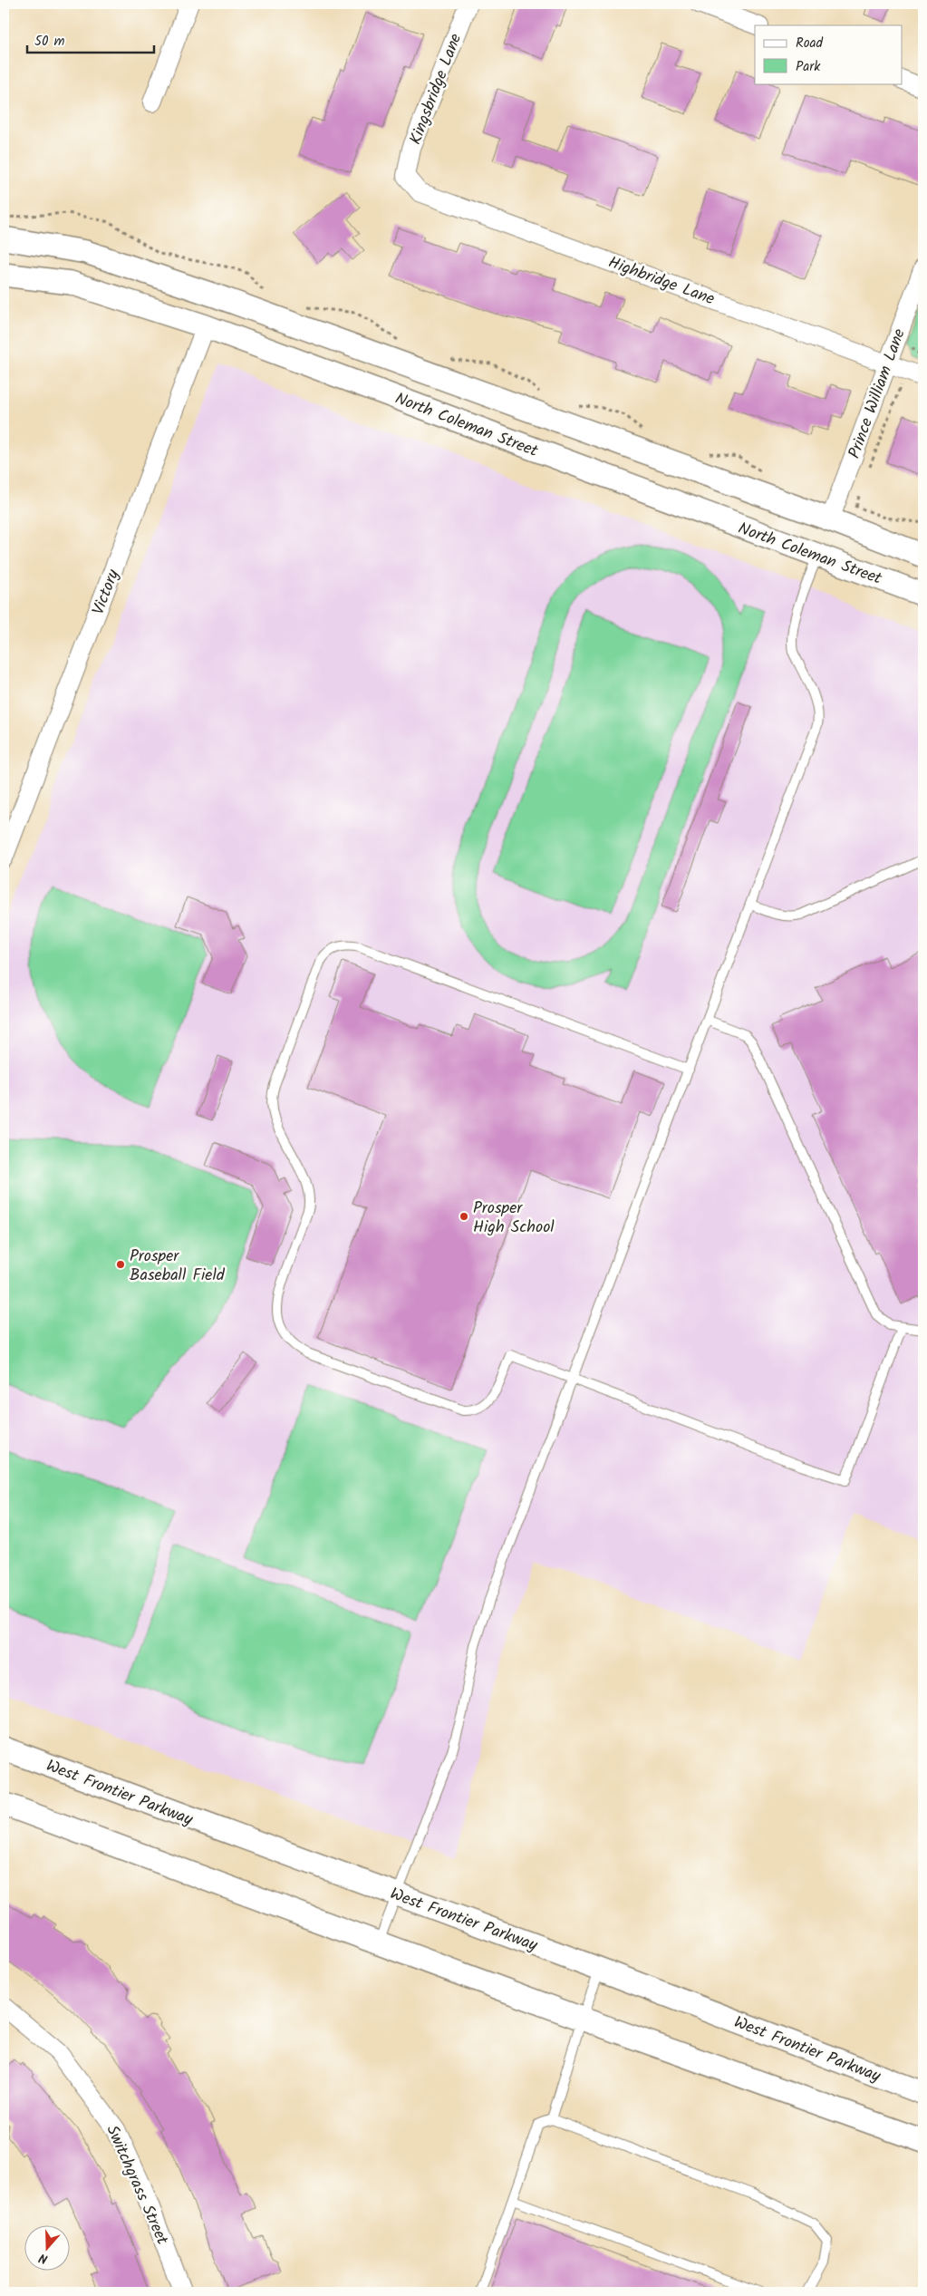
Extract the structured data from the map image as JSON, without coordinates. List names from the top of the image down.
{
  "streets": {
    "street": [
      "Kingsbridge Lane",
      "Highbridge Lane",
      "Prince William Lane",
      "North Coleman Street",
      "Victory",
      "West Frontier Parkway",
      "Switchgrass Street"
    ]
  },
  "crossings": [
    ["Kingsbridge Lane", "Highbridge Lane"],
    ["Highbridge Lane", "Prince William Lane"],
    ["North Coleman Street", "Victory"]
  ],
  "places": ["Prosper High School", "Prosper Baseball Field"],
  "legend": ["Road", "Park"],
  "scale_bar": "50 m",
  "north": "bottom"
}
